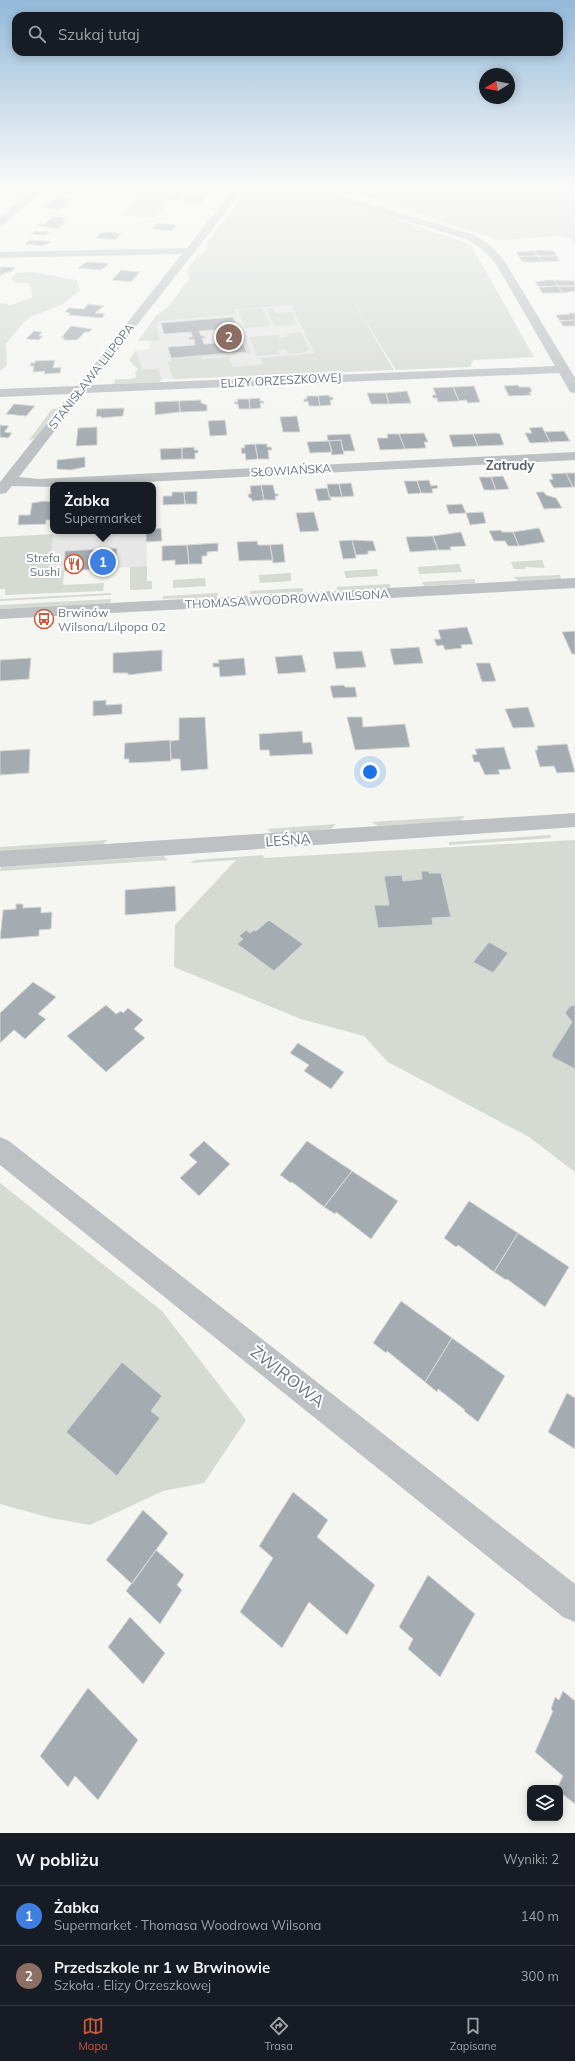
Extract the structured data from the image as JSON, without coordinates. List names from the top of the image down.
{
  "streets": {
    "street": [
      "STANISŁAWA LILPOPA",
      "ELIZY ORZESZKOWEJ",
      "SŁOWIAŃSKA",
      "THOMASA WOODROWA WILSONA",
      "LEŚNA",
      "ŻWIROWA"
    ]
  },
  "crossings": [
    ["STANISŁAWA LILPOPA", "ELIZY ORZESZKOWEJ"],
    ["STANISŁAWA LILPOPA", "SŁOWIAŃSKA"]
  ],
  "districts": ["Zatrudy"],
  "places": {
    "restaurant": ["Strefa Sushi"],
    "bus stop": ["Brwinów Wilsona/Lilpopa 02"]
  },
  "north": "left",
  "page": {
    "search": "Szukaj tutaj",
    "pins": ["2", "1"],
    "popup": ["Żabka", "Supermarket"],
    "heading": ["W pobliżu", "Wyniki: 2"],
    "list": [
      {
        "mark": "1",
        "name": "Żabka",
        "note": "Supermarket · Thomasa Woodrowa Wilsona",
        "value": "140 m"
      },
      {
        "mark": "2",
        "name": "Przedszkole nr 1 w Brwinowie",
        "note": "Szkoła · Elizy Orzeszkowej",
        "value": "300 m"
      }
    ],
    "nav": ["Mapa", "Trasa", "Zapisane"]
  }
}
